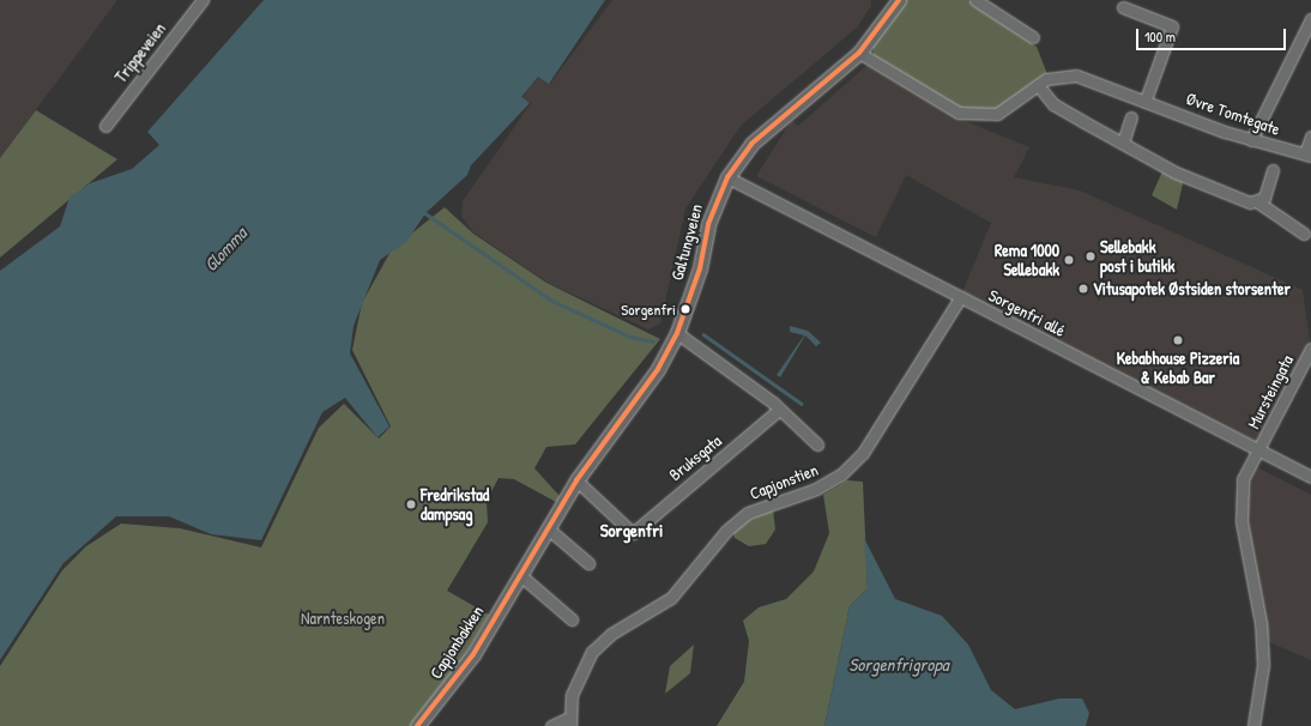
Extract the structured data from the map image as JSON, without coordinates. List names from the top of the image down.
{
  "streets": {
    "main road": ["Galtungveien", "Capjonbakken"],
    "street": [
      "Trippeveien",
      "Øvre Tomtegate",
      "Sorgenfri allé",
      "Mursteingata",
      "Bruksgata",
      "Capjonstien"
    ]
  },
  "crossings": [
    ["Øvre Tomtegate", "Galtungveien"],
    ["Galtungveien", "Sorgenfri allé"],
    ["Galtungveien", "Bruksgata"],
    ["Galtungveien", "Capjonbakken"],
    ["Sorgenfri allé", "Mursteingata"],
    ["Sorgenfri allé", "Capjonstien"]
  ],
  "districts": ["Sorgenfri"],
  "water": ["Glomma", "Sorgenfrigropa"],
  "parks": ["Narnteskogen"],
  "places": [
    "Sellebakk post i butikk",
    "Rema 1000 Sellebakk",
    "Vitusapotek Østsiden storsenter",
    "Sorgenfri",
    "Kebabhouse Pizzeria & Kebab Bar",
    "Fredrikstad dampsag"
  ],
  "scale_bar": "100 m"
}
